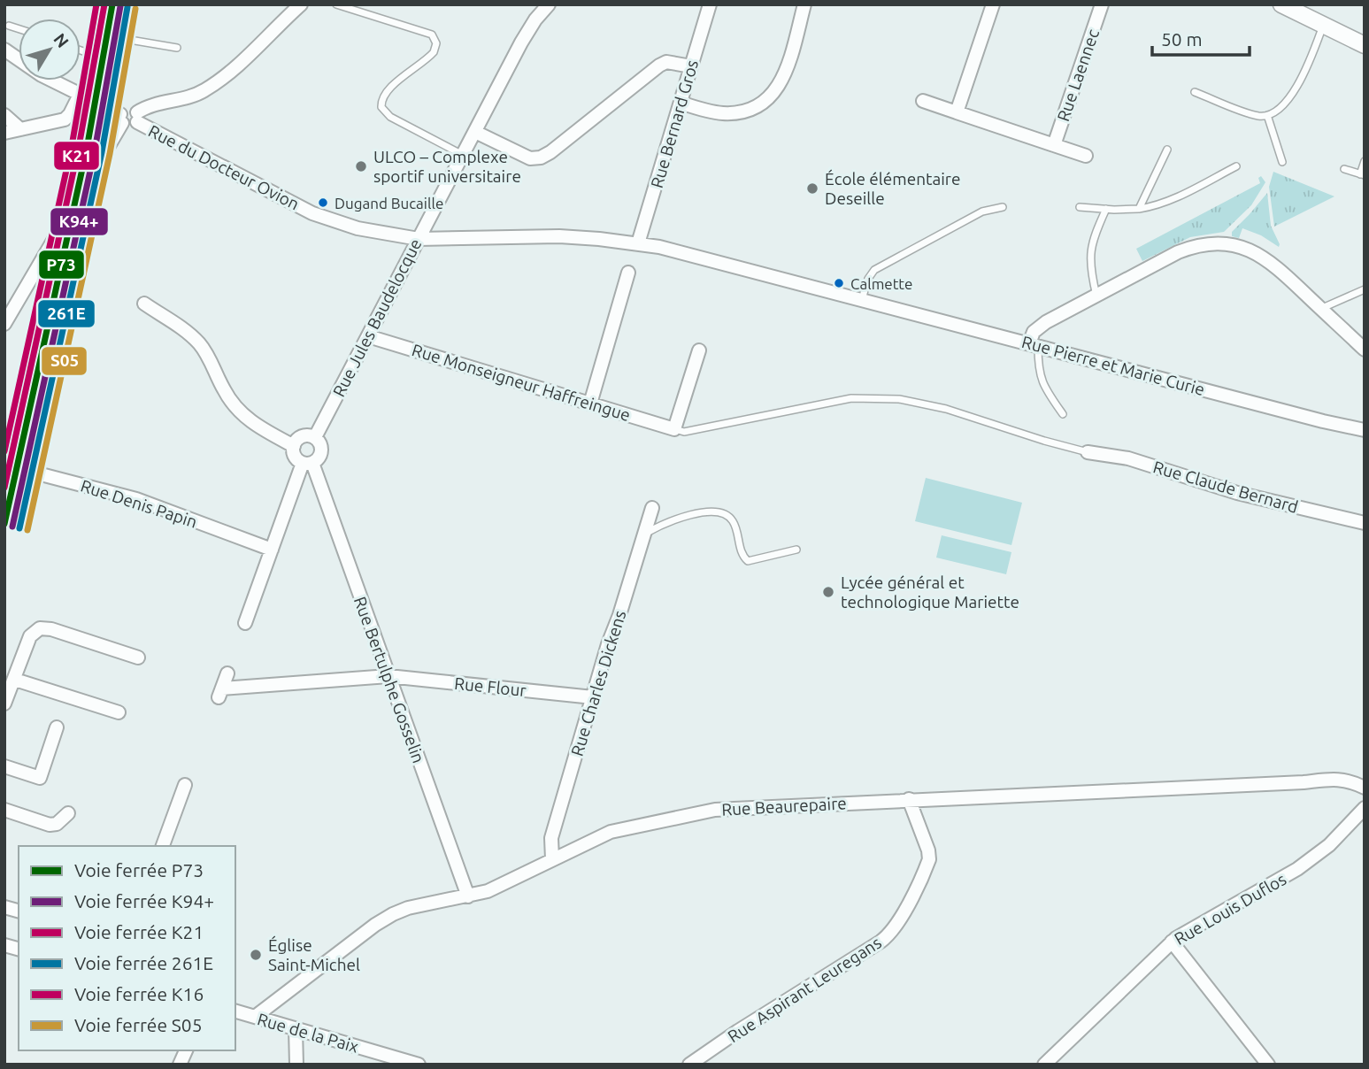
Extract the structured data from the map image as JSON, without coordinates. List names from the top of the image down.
{
  "streets": {
    "street": [
      "Rue Laennec",
      "Rue Bernard Gros",
      "Rue du Docteur Ovion",
      "Rue Jules Baudelocque",
      "Rue Pierre et Marie Curie",
      "Rue Monseigneur Haffreingue",
      "Rue Claude Bernard",
      "Rue Denis Papin",
      "Rue Bertulphe Gosselin",
      "Rue Charles Dickens",
      "Rue Flour",
      "Rue Beaurepaire",
      "Rue Louis Duflos",
      "Rue Aspirant Leuregans",
      "Rue de la Paix"
    ]
  },
  "crossings": [
    ["Rue Bernard Gros", "Rue Pierre et Marie Curie"],
    ["Rue du Docteur Ovion", "Rue Jules Baudelocque"],
    ["Rue du Docteur Ovion", "Rue Pierre et Marie Curie"],
    ["Rue Jules Baudelocque", "Rue Pierre et Marie Curie"],
    ["Rue Jules Baudelocque", "Rue Monseigneur Haffreingue"],
    ["Rue Jules Baudelocque", "Rue Bertulphe Gosselin"],
    ["Rue Bertulphe Gosselin", "Rue Flour"],
    ["Rue Bertulphe Gosselin", "Rue Beaurepaire"],
    ["Rue Charles Dickens", "Rue Flour"],
    ["Rue Charles Dickens", "Rue Beaurepaire"],
    ["Rue Beaurepaire", "Rue Aspirant Leuregans"],
    ["Rue Beaurepaire", "Rue de la Paix"]
  ],
  "places": [
    "ULCO – Complexe sportif universitaire",
    "École élémentaire Deseille",
    "Dugand Bucaille",
    "Calmette",
    "Lycée général et technologique Mariette",
    "Église Saint-Michel"
  ],
  "lines": [
    "rail line P73",
    "rail line K21",
    "rail line K16",
    "rail line K94+",
    "rail line 261E",
    "rail line S05"
  ],
  "legend": [
    "Voie ferrée P73",
    "Voie ferrée K94+",
    "Voie ferrée K21",
    "Voie ferrée 261E",
    "Voie ferrée K16",
    "Voie ferrée S05"
  ],
  "scale_bar": "50 m",
  "north": "top right"
}
